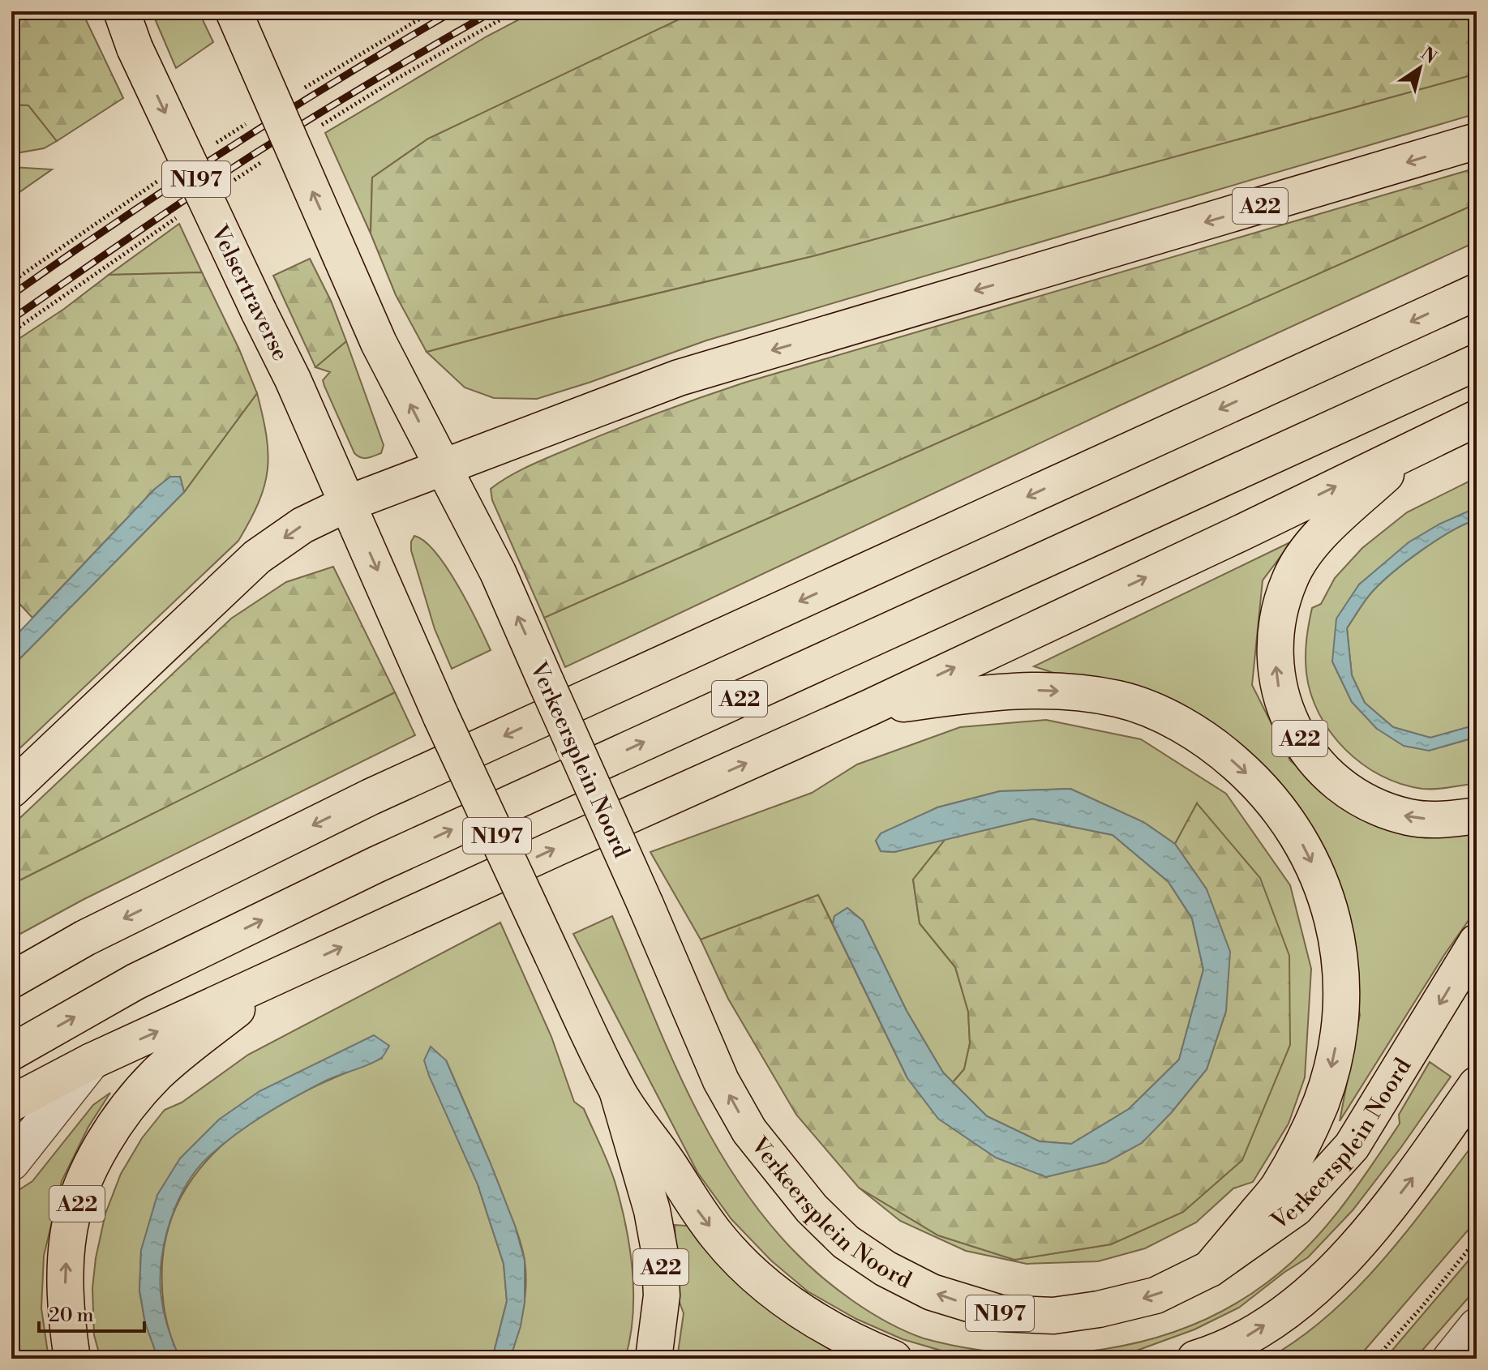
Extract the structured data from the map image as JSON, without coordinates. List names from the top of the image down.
{
  "streets": {
    "main road": [
      "N197",
      "A22",
      "Velsertraverse",
      "Verkeersplein Noord"
    ]
  },
  "crossings": [
    ["N197", "A22"],
    ["N197", "Velsertraverse"],
    ["N197", "Verkeersplein Noord"],
    ["A22", "Velsertraverse"],
    ["A22", "Verkeersplein Noord"]
  ],
  "scale_bar": "20 m",
  "north": "top right"
}
